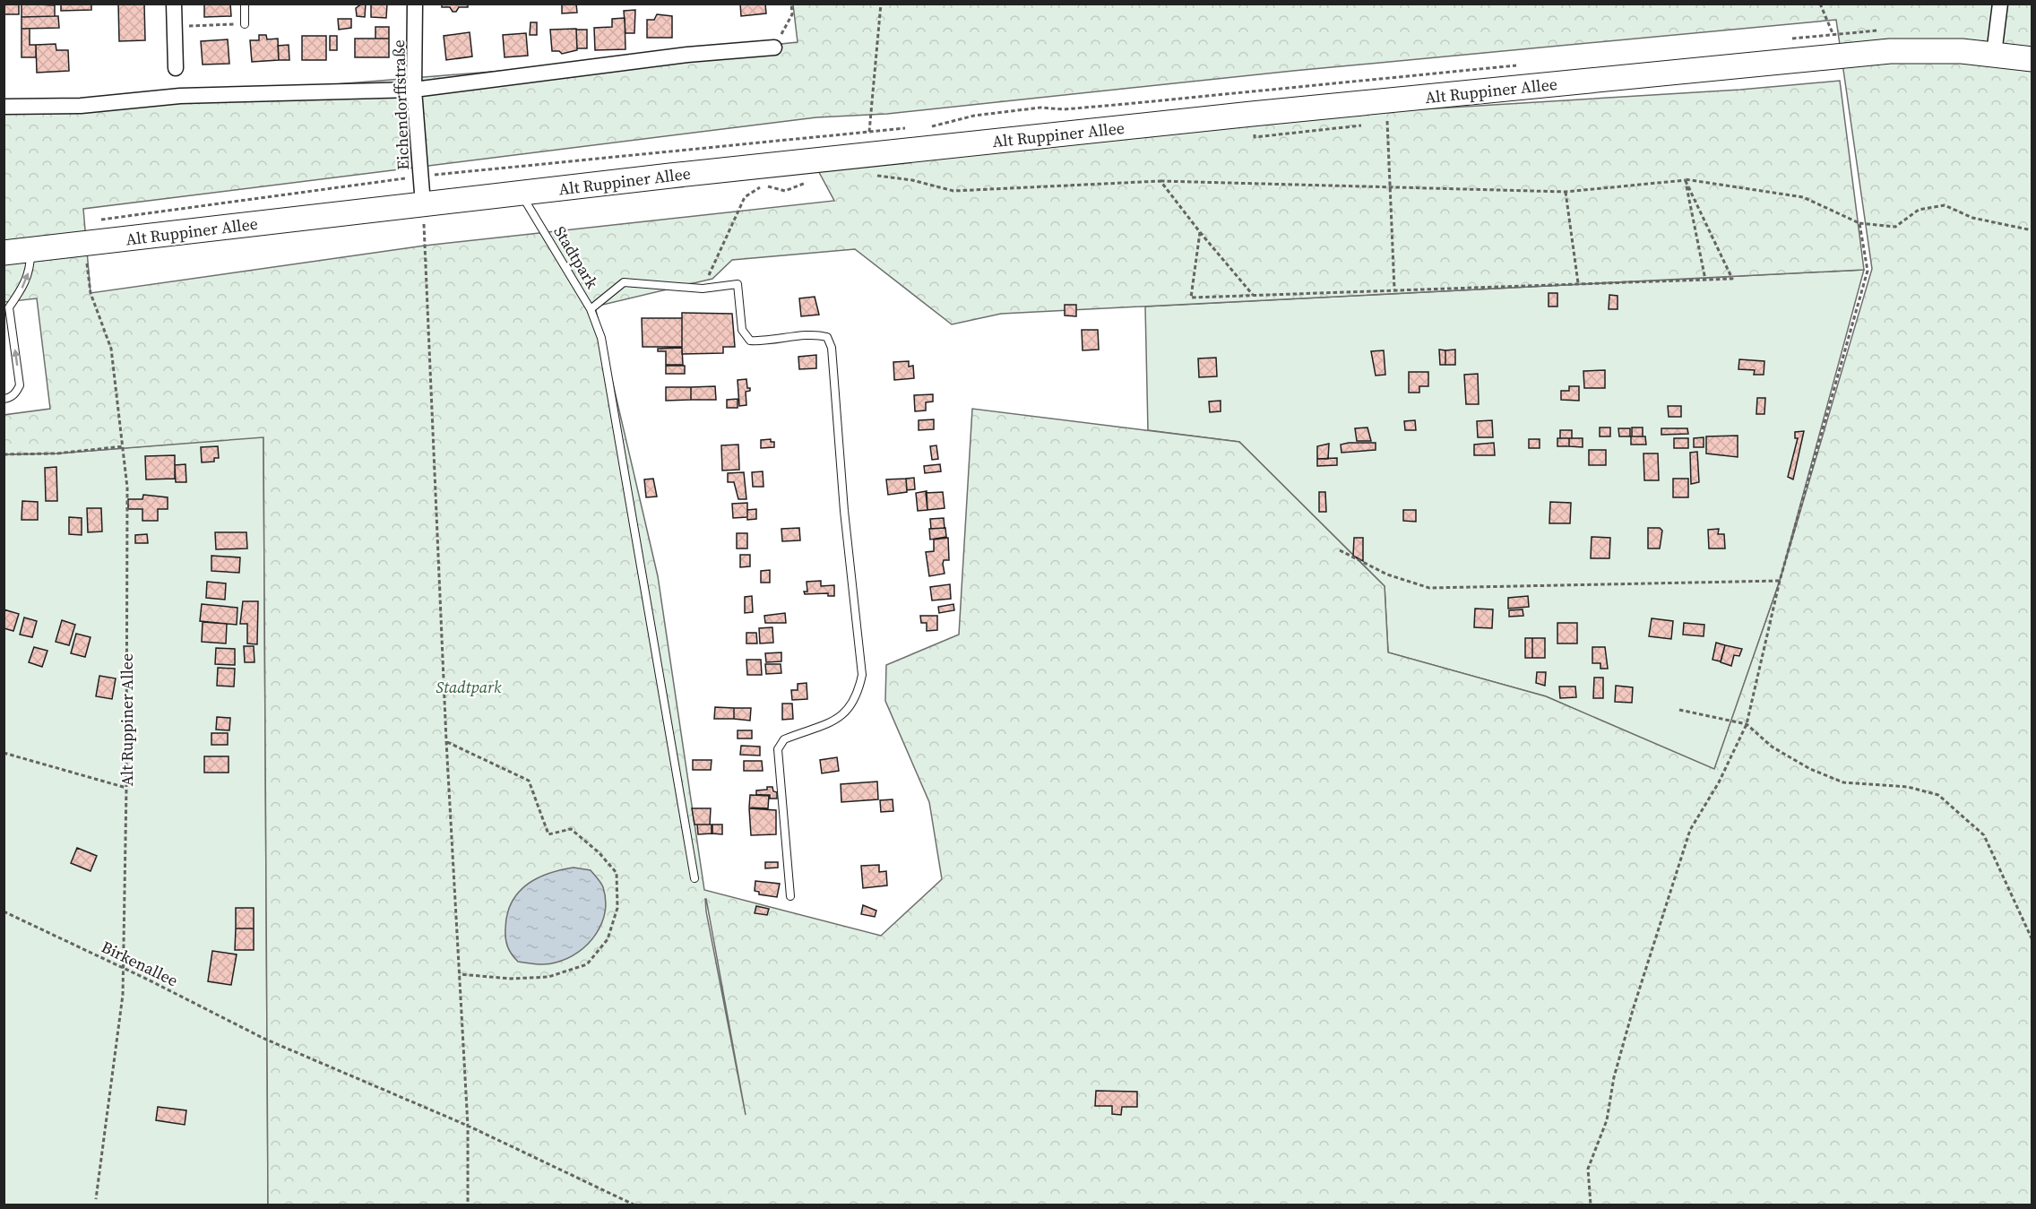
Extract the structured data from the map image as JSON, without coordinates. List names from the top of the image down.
{
  "streets": {
    "main road": ["Alt Ruppiner Allee"],
    "street": ["Eichendorffstraße"],
    "lane": ["Stadtpark"],
    "path": ["Birkenallee"]
  },
  "crossings": [
    ["Alt Ruppiner Allee", "Eichendorffstraße"],
    ["Alt Ruppiner Allee", "Stadtpark"],
    ["Alt Ruppiner Allee", "Birkenallee"]
  ],
  "parks": ["Stadtpark"]
}
